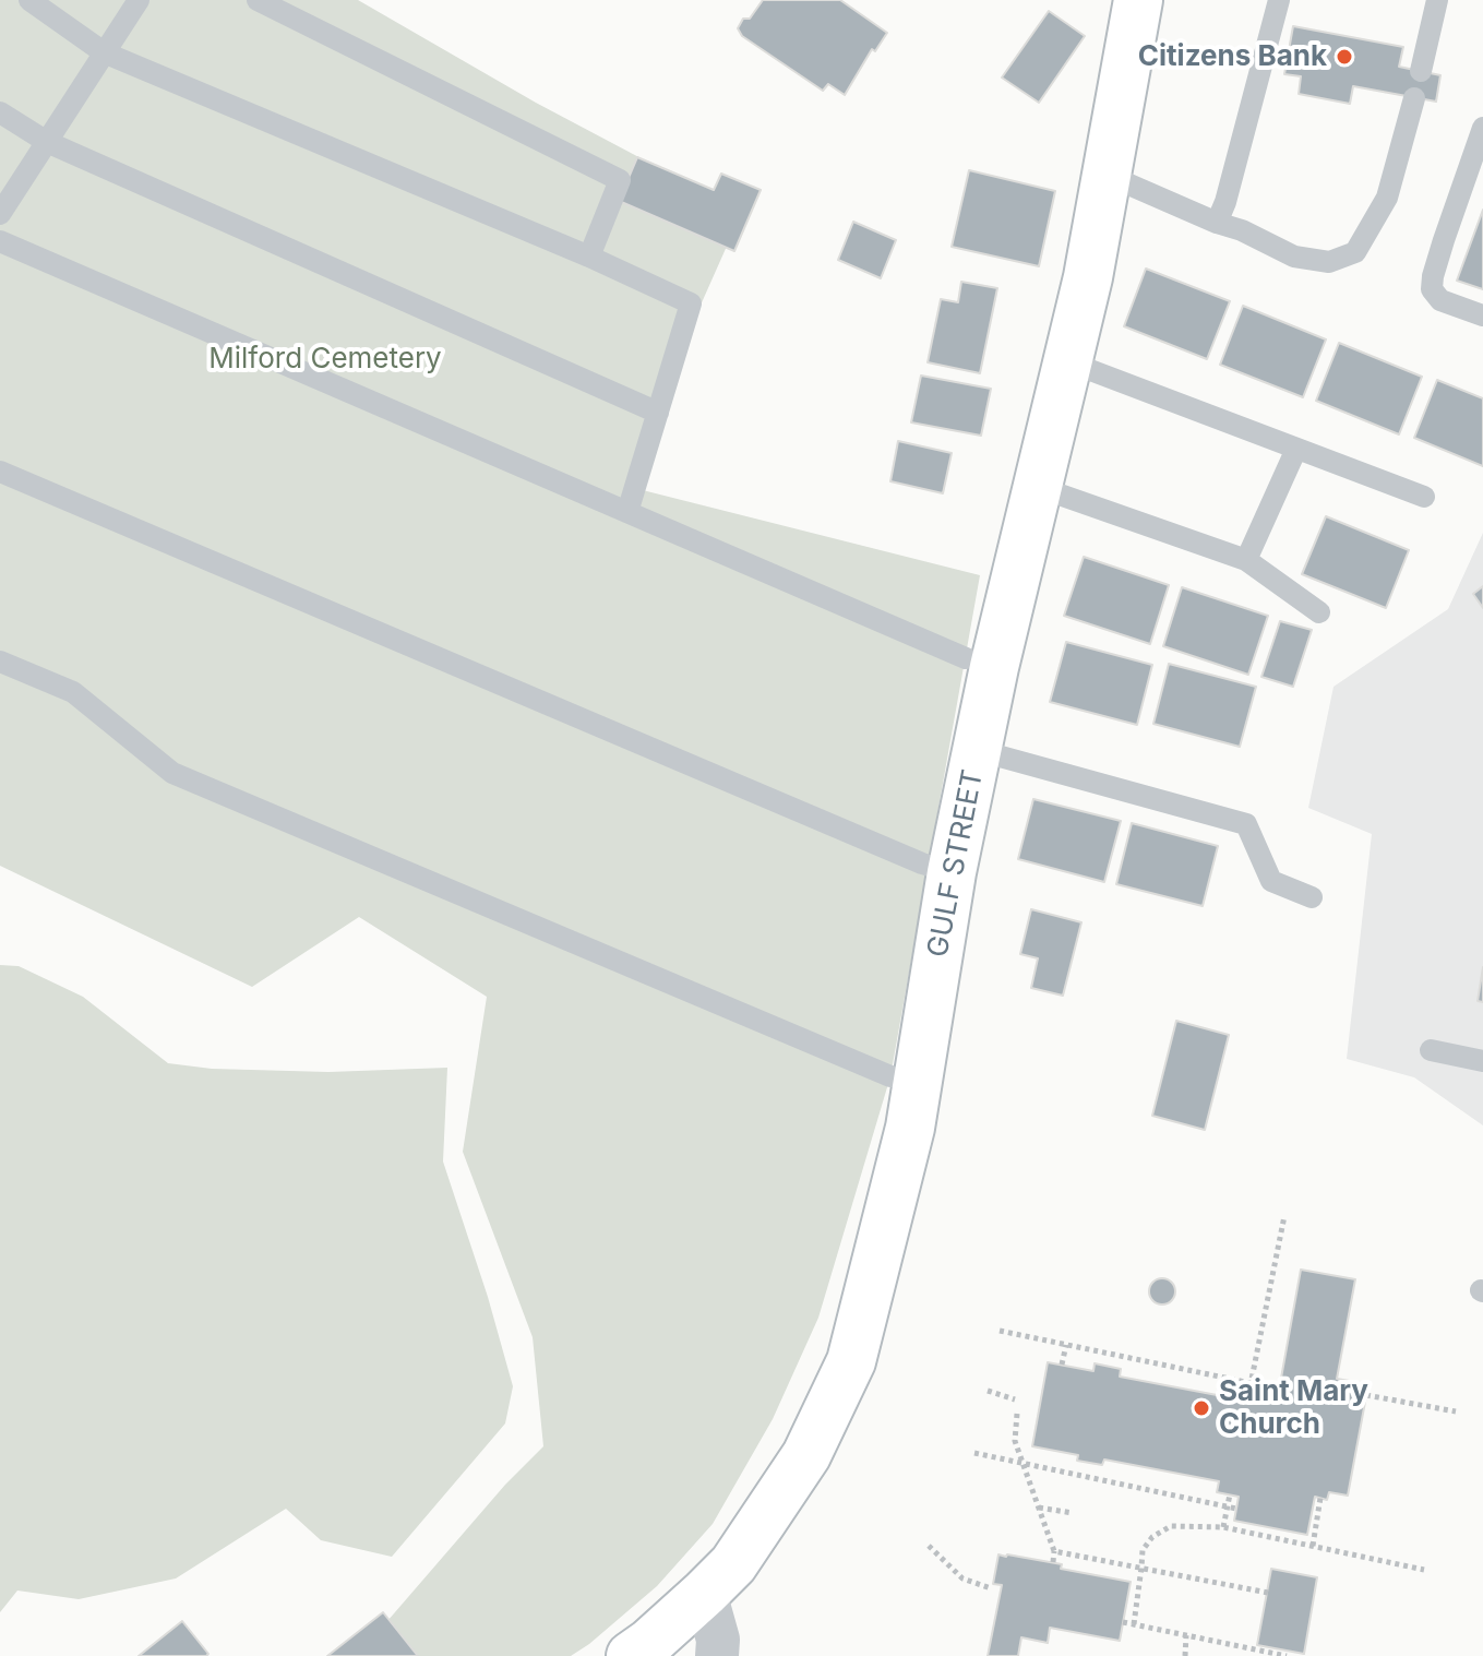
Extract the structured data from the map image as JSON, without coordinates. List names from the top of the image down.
{
  "streets": {
    "street": ["GULF STREET"]
  },
  "parks": ["Milford Cemetery"],
  "places": ["Citizens Bank", "Saint Mary Church"]
}
